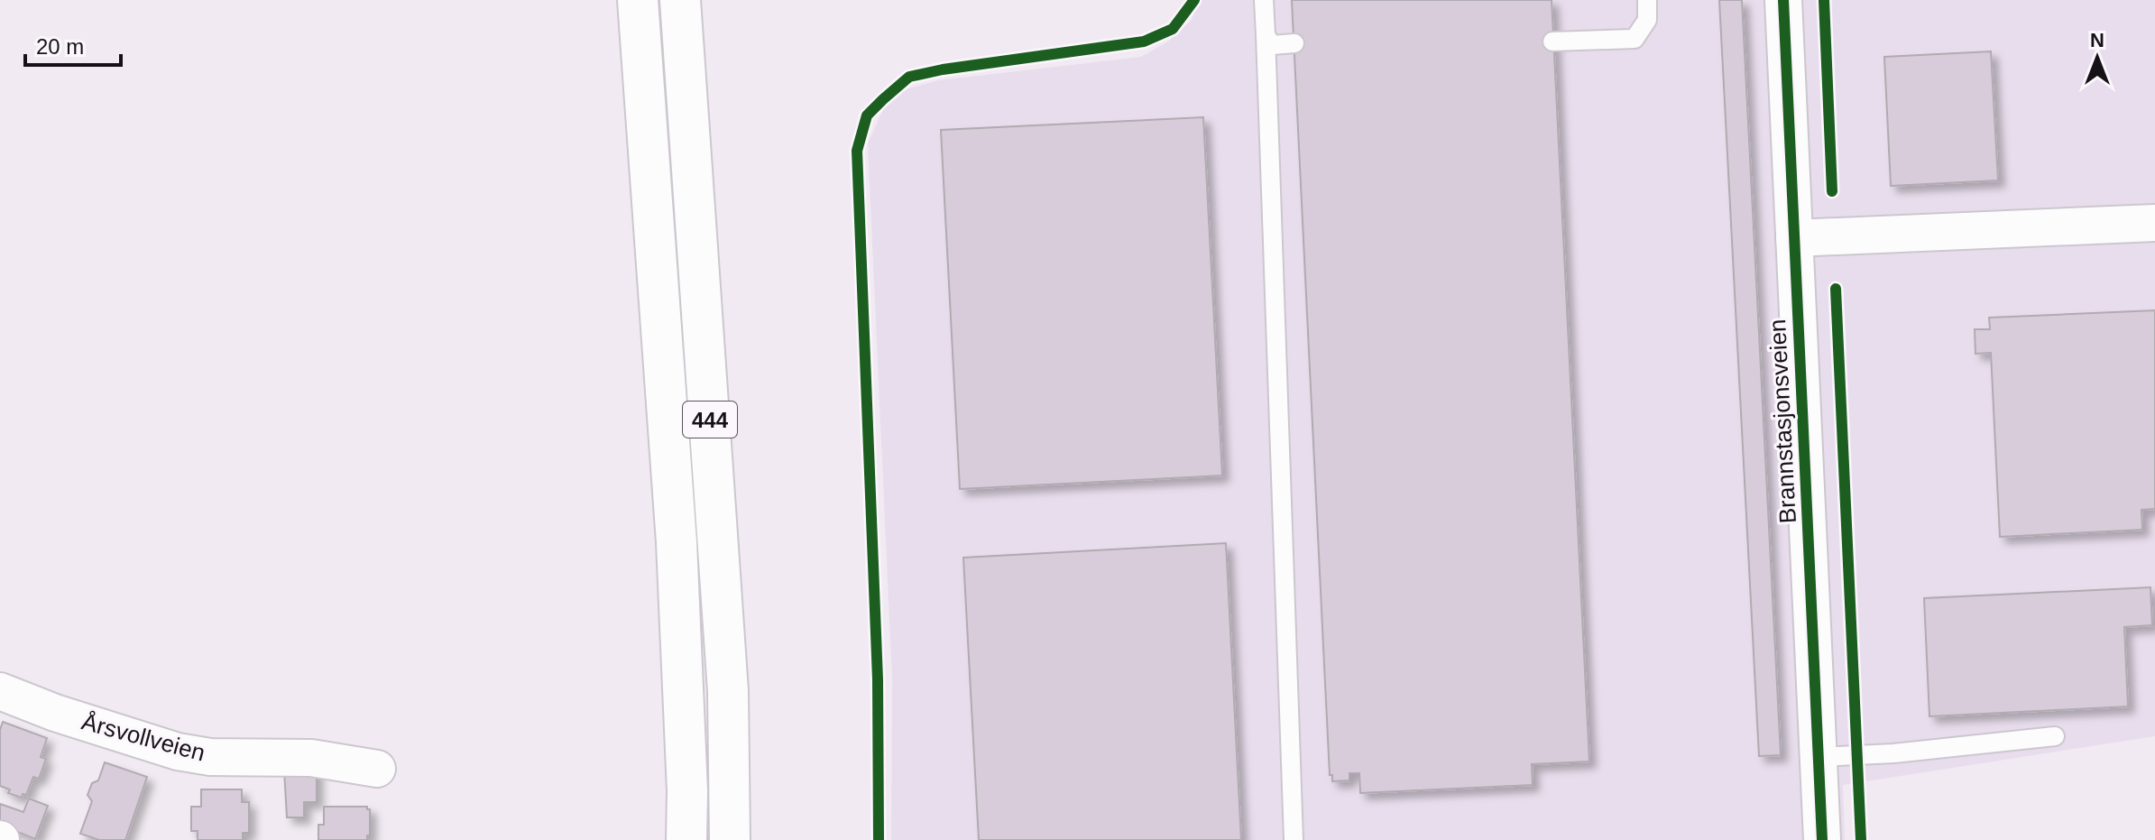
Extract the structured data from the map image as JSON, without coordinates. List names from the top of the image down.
{
  "streets": {
    "highway": ["444"],
    "street": ["Brannstasjonsveien", "Årsvollveien"]
  },
  "scale_bar": "20 m",
  "north": "top"
}
